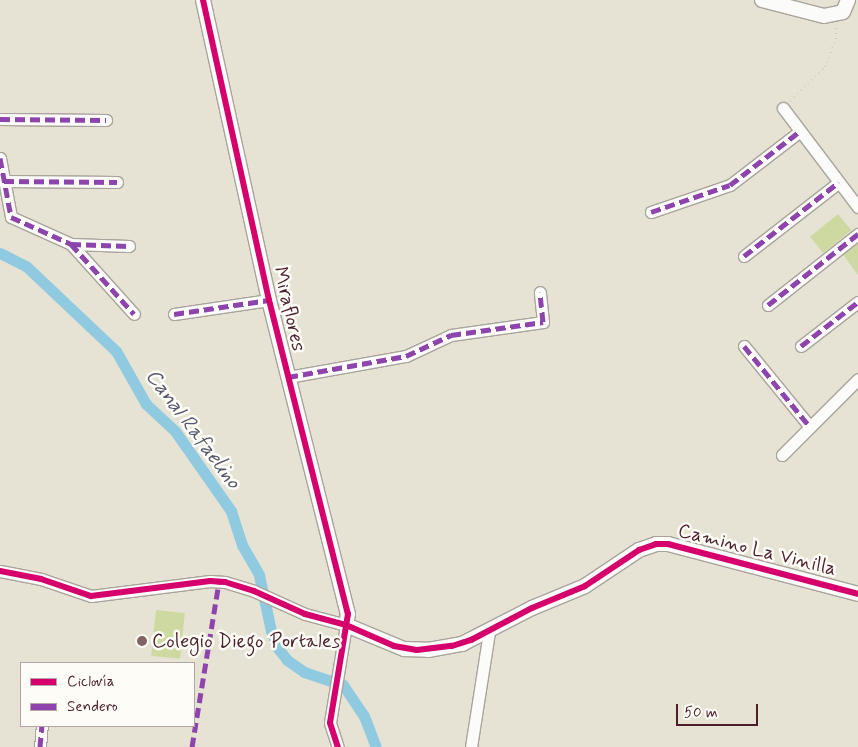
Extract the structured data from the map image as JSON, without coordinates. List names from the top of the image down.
{
  "streets": {
    "street": ["Miraflores", "Camino La Vinilla"]
  },
  "crossings": [
    ["Miraflores", "Camino La Vinilla"]
  ],
  "water": ["Canal Rafaelino"],
  "places": ["Colegio Diego Portales"],
  "legend": ["Ciclovía", "Sendero"],
  "scale_bar": "50 m"
}
